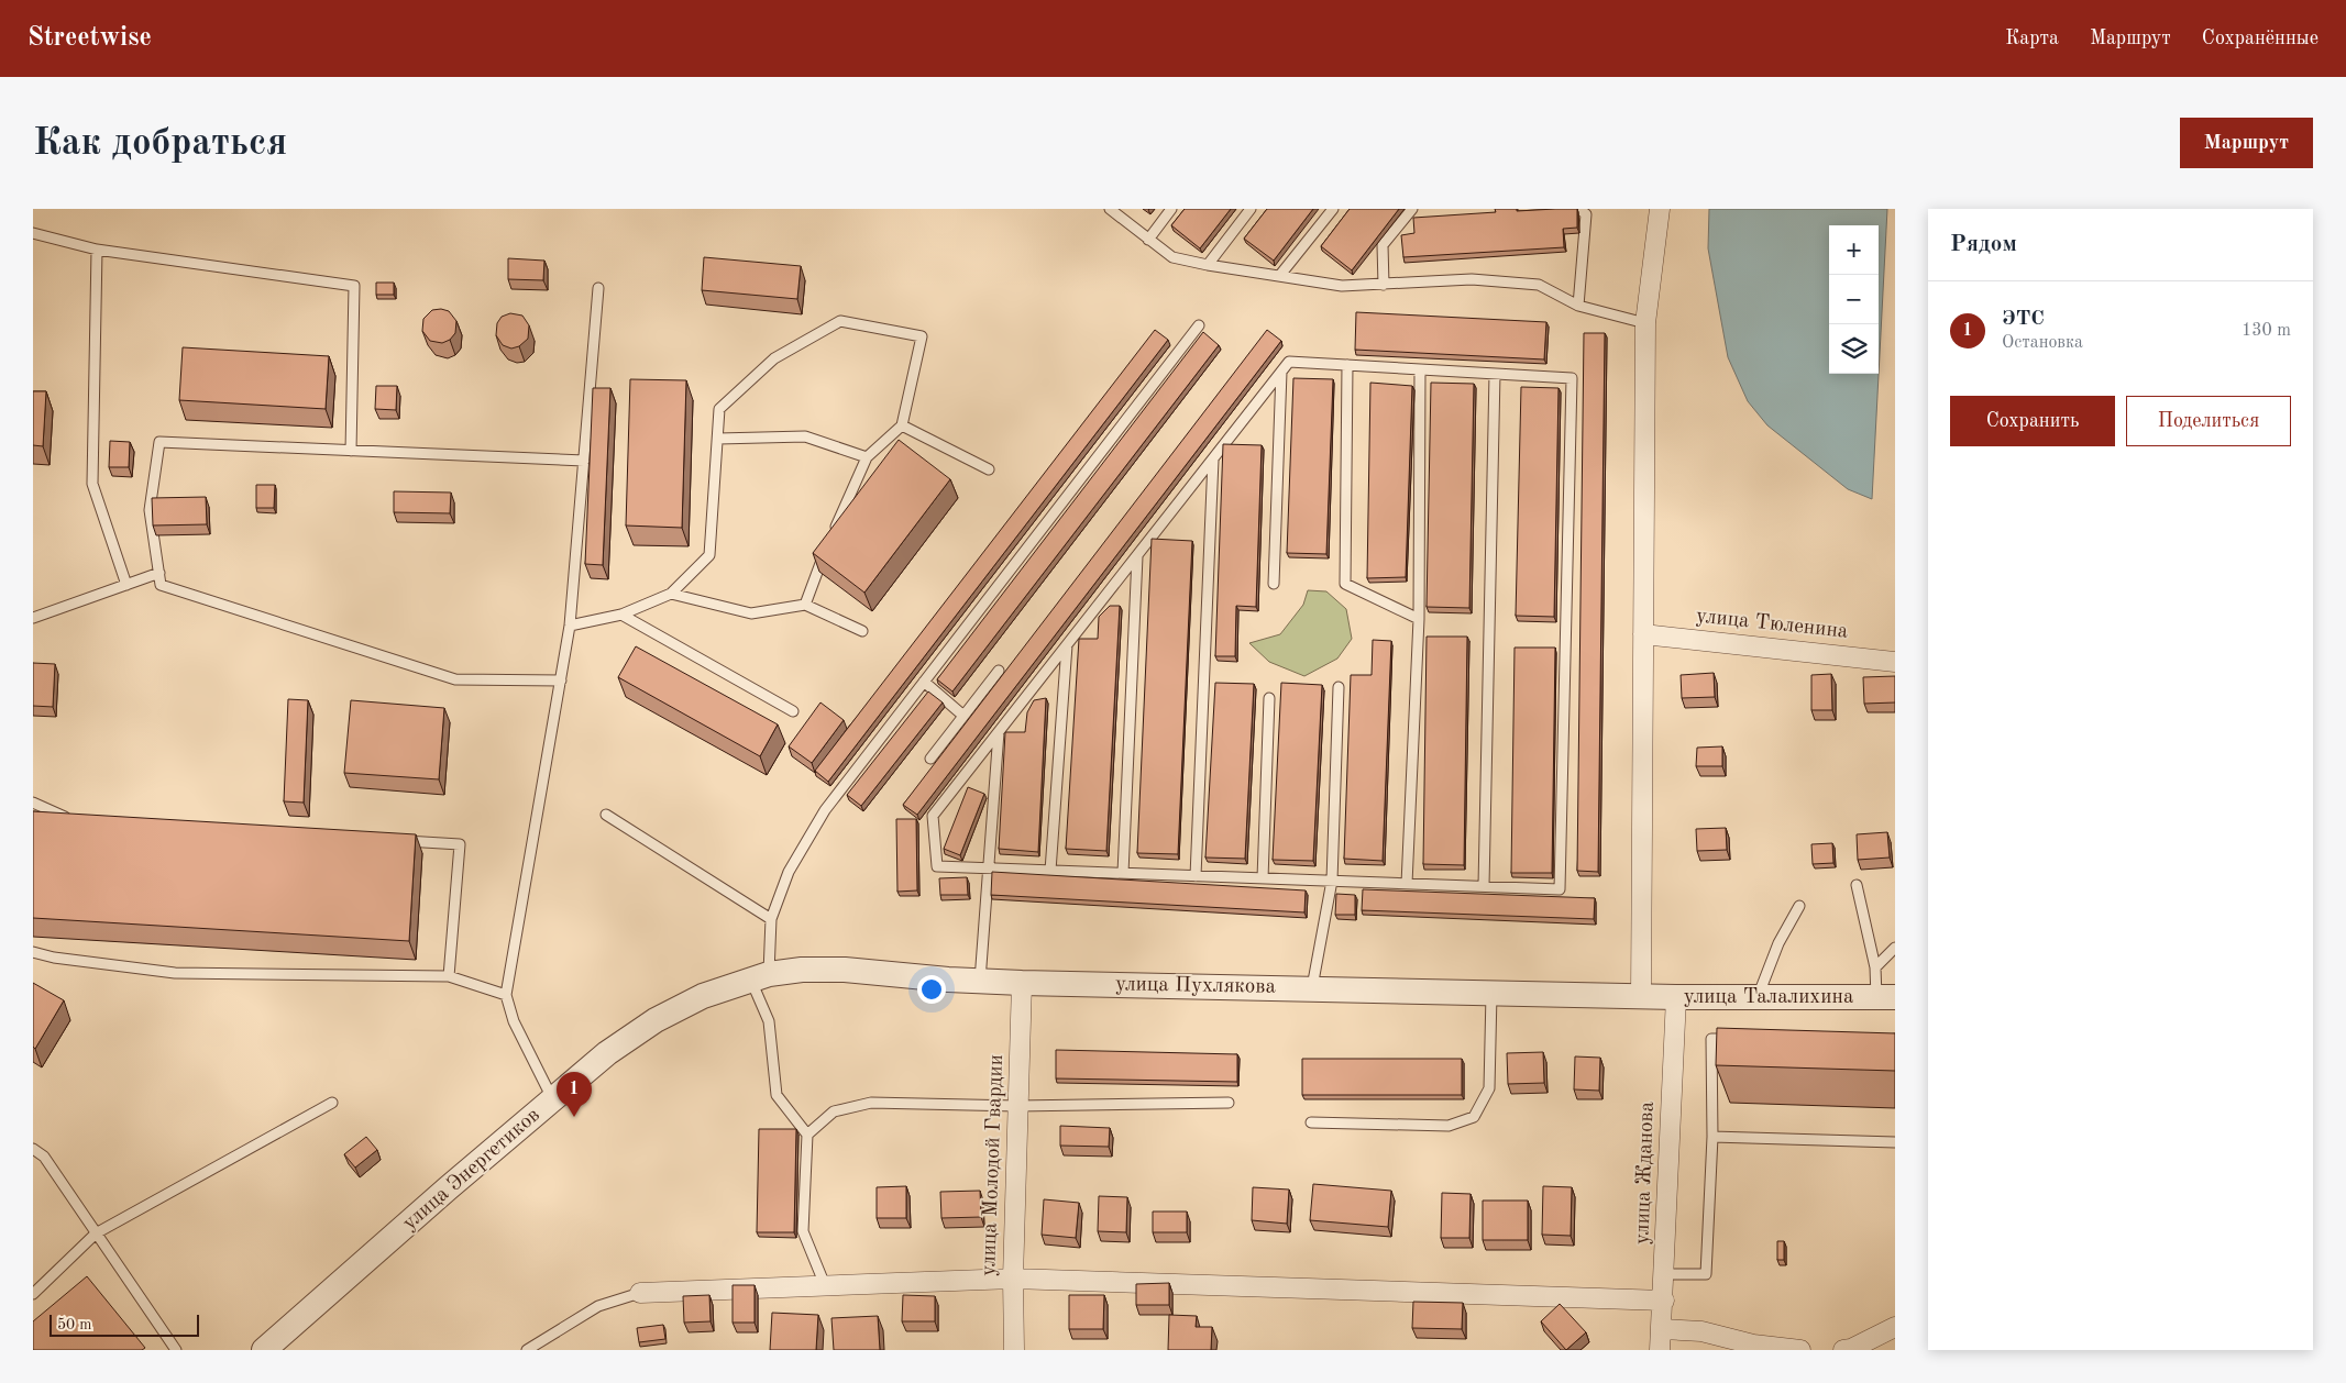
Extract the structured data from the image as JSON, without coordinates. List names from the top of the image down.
{
  "streets": {
    "street": [
      "улица Тюленина",
      "улица Пухлякова",
      "улица Талалихина",
      "улица Молодой Гвардии",
      "улица Энергетиков",
      "улица Жданова"
    ]
  },
  "crossings": [
    ["улица Пухлякова", "улица Талалихина"],
    ["улица Пухлякова", "улица Молодой Гвардии"],
    ["улица Пухлякова", "улица Энергетиков"],
    ["улица Талалихина", "улица Жданова"]
  ],
  "scale_bar": "50 m",
  "page": {
    "header": "Streetwise",
    "nav": ["Карта", "Маршрут", "Сохранённые"],
    "buttons": [
      "Маршрут",
      ["Сохранить", "Поделиться"]
    ],
    "title": "Как добраться",
    "heading": "Рядом",
    "map_buttons": ["+", "−"],
    "list": [
      {
        "mark": "1",
        "name": "ЭТС",
        "note": "Остановка",
        "value": "130 m"
      }
    ],
    "pins": "1",
    "scale": "50 m"
  }
}
